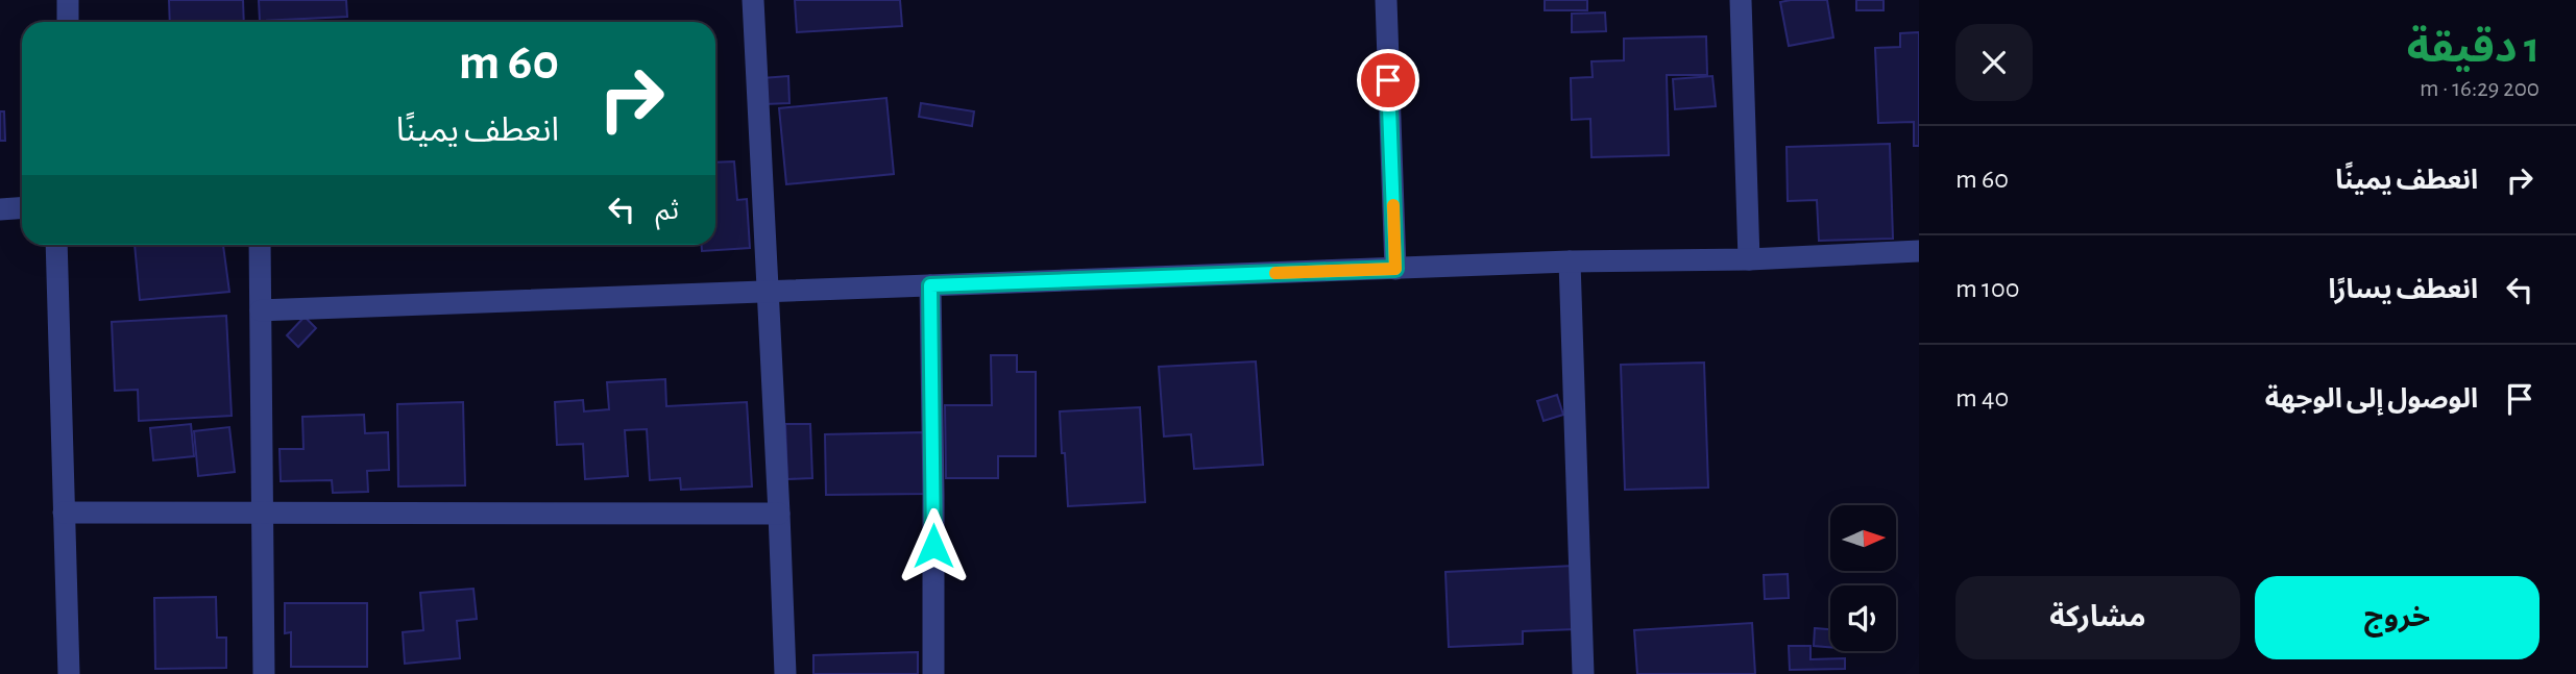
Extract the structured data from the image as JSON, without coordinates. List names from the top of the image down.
{
  "north": "right",
  "page": {
    "heading": ["1 دقيقة", "200 m · 16:29"],
    "turn": ["60 m", "انعطف يمينًا"],
    "list": [
      {
        "name": "انعطف يمينًا",
        "value": "60 m"
      },
      {
        "name": "انعطف يسارًا",
        "value": "100 m"
      },
      {
        "name": "الوصول إلى الوجهة",
        "value": "40 m"
      }
    ],
    "then": "ثم",
    "buttons": ["خروج", "مشاركة"]
  }
}
